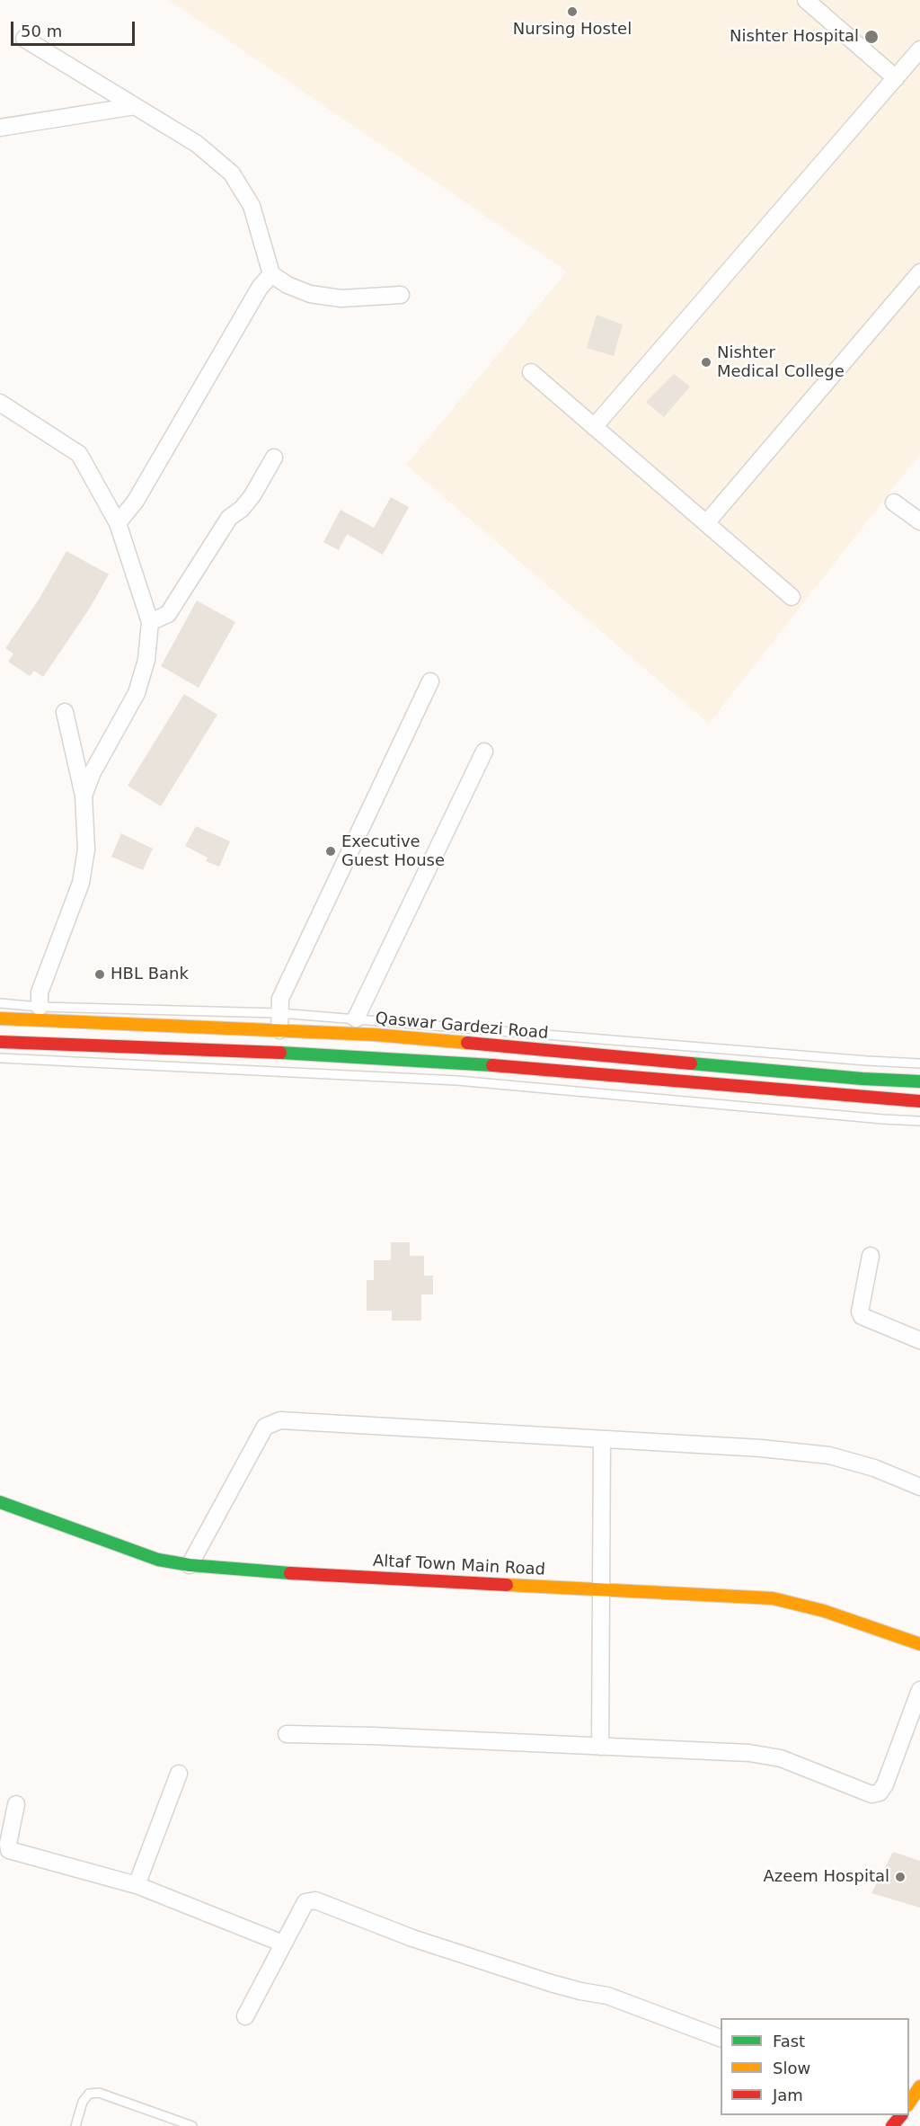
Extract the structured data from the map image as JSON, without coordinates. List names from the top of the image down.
{
  "streets": {
    "main road": ["Qaswar Gardezi Road", "Altaf Town Main Road"]
  },
  "places": [
    "Nursing Hostel",
    "Nishter Hospital",
    "Nishter Medical College",
    "Executive Guest House",
    "HBL Bank",
    "Azeem Hospital"
  ],
  "legend": ["Fast", "Slow", "Jam"],
  "scale_bar": "50 m"
}
